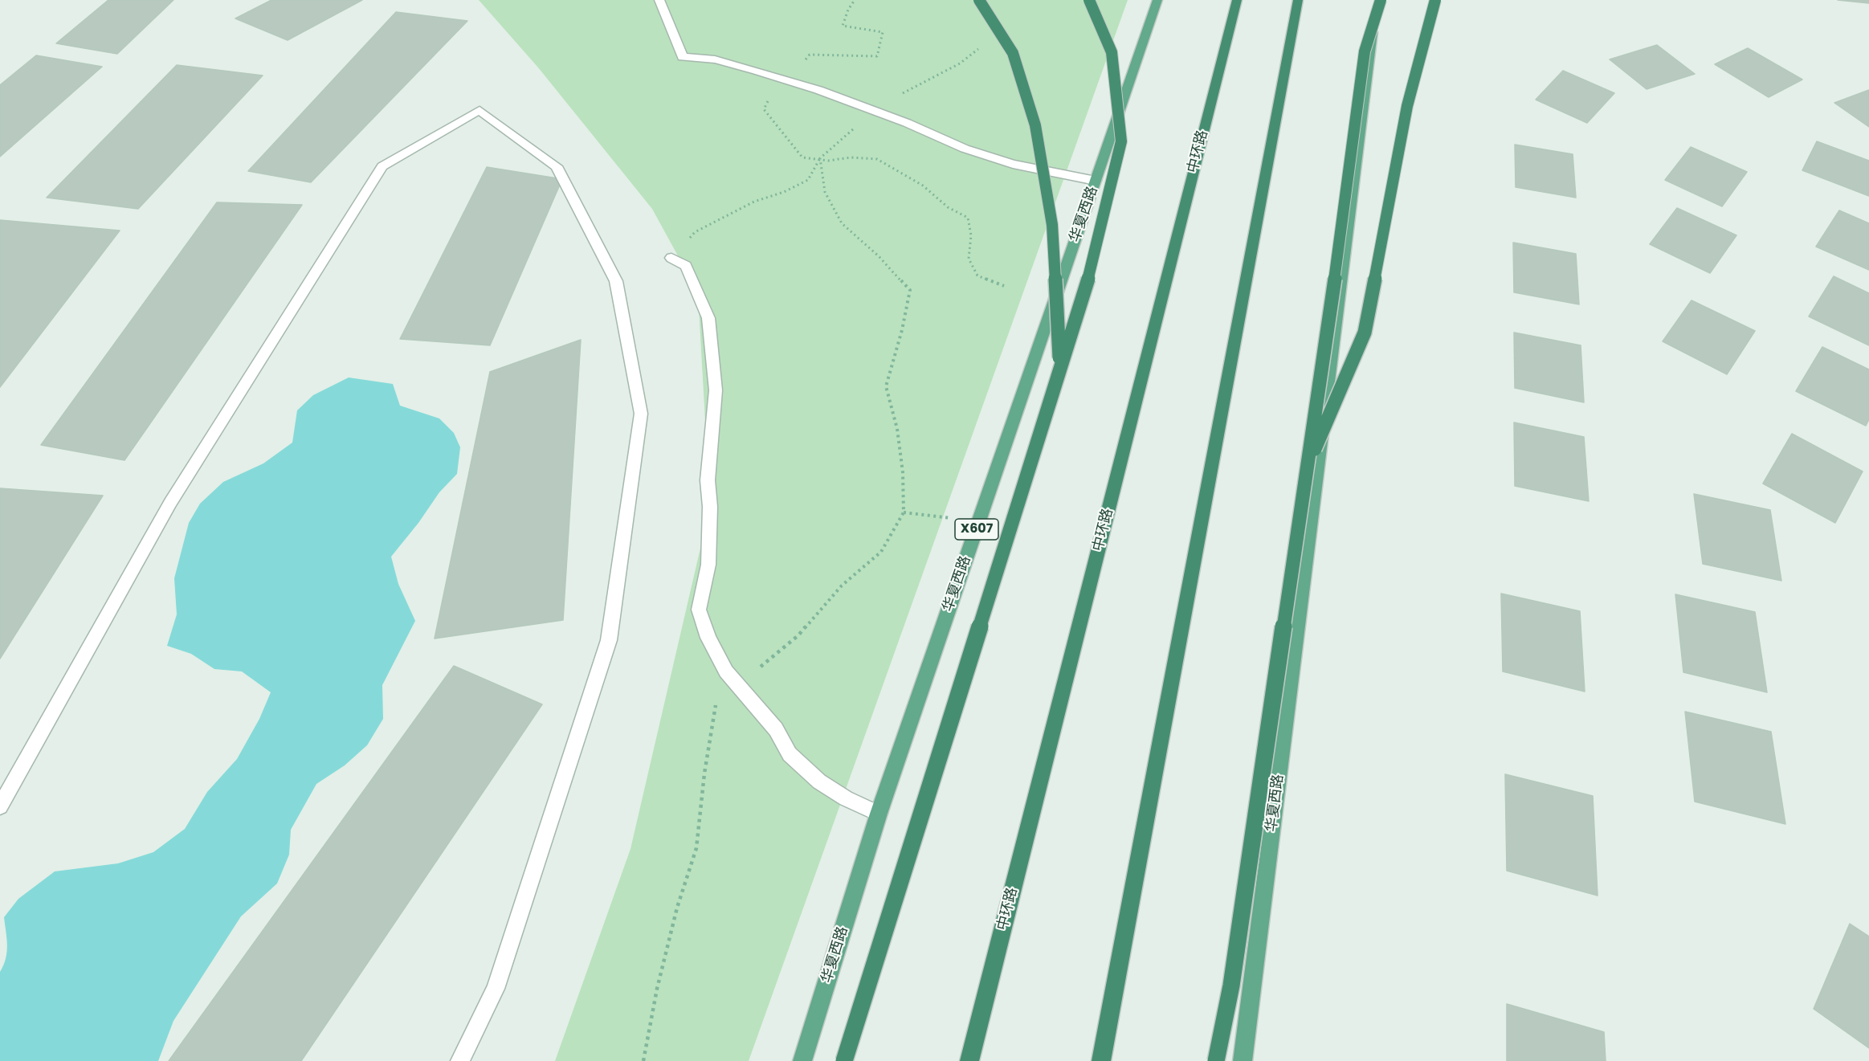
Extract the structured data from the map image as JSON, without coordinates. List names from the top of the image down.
{
  "streets": {
    "highway": ["中环路"],
    "main road": ["华夏西路", "X607"]
  }
}
